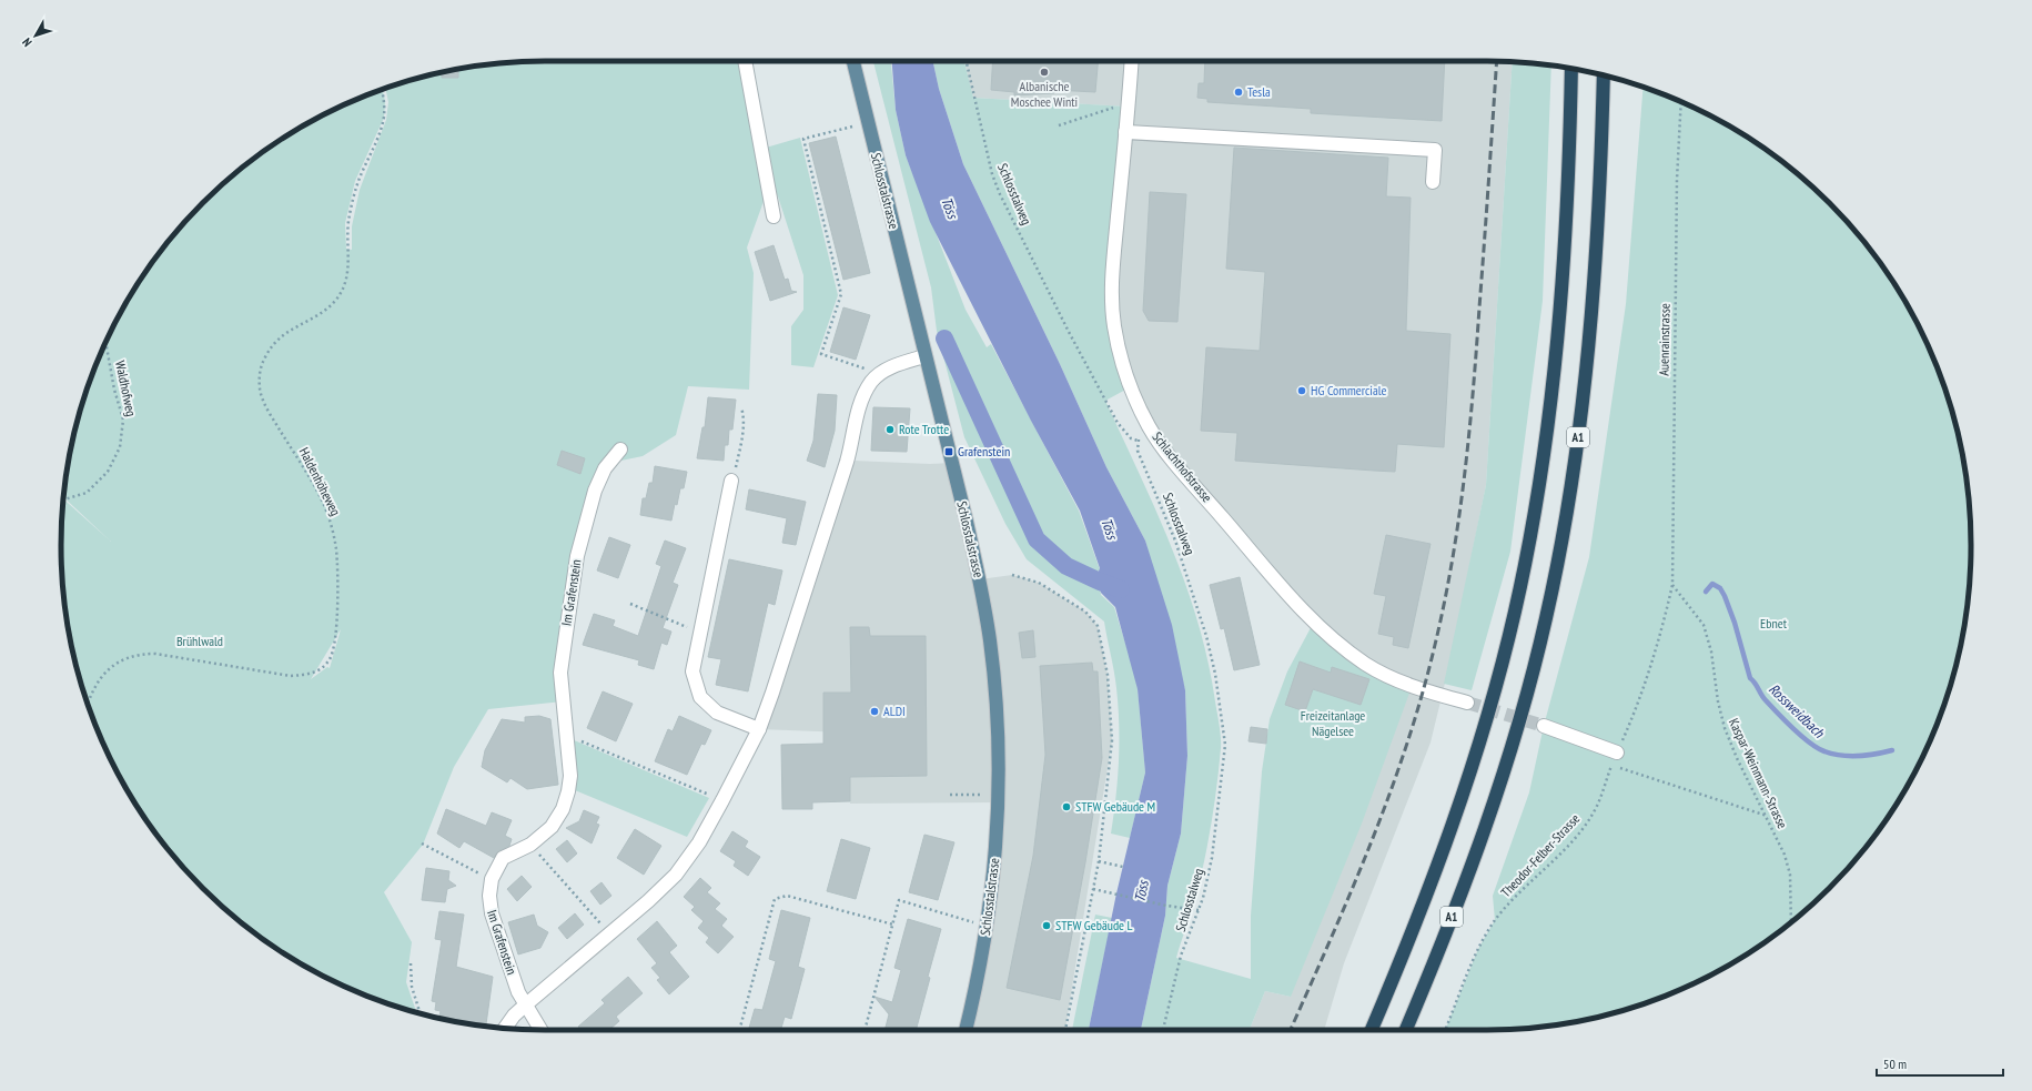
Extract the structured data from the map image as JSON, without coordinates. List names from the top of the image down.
{
  "streets": {
    "highway": ["A1"],
    "main road": ["Schlosstalstrasse"],
    "street": ["Schlachthofstrasse", "Im Grafenstein"],
    "path": [
      "Schlosstalweg",
      "Auenrainstrasse",
      "Waldhofweg",
      "Haldenhöheweg",
      "Kaspar-Weinmann-Strasse",
      "Theodor-Felber-Strasse"
    ]
  },
  "crossings": [
    ["Auenrainstrasse", "Kaspar-Weinmann-Strasse"],
    ["Auenrainstrasse", "Theodor-Felber-Strasse"],
    ["Kaspar-Weinmann-Strasse", "Theodor-Felber-Strasse"]
  ],
  "water": ["Töss", "Rossweidbach"],
  "parks": ["Ebnet", "Brühlwald", "Freizeitanlage Nägelsee"],
  "places": {
    "other": [
      "Albanische Moschee Winti",
      "Tesla",
      "HG Commerciale",
      "Rote Trotte",
      "ALDI",
      "STFW Gebäude M",
      "STFW Gebäude L"
    ],
    "transit": ["Grafenstein"]
  },
  "scale_bar": "50 m",
  "north": "bottom left"
}
